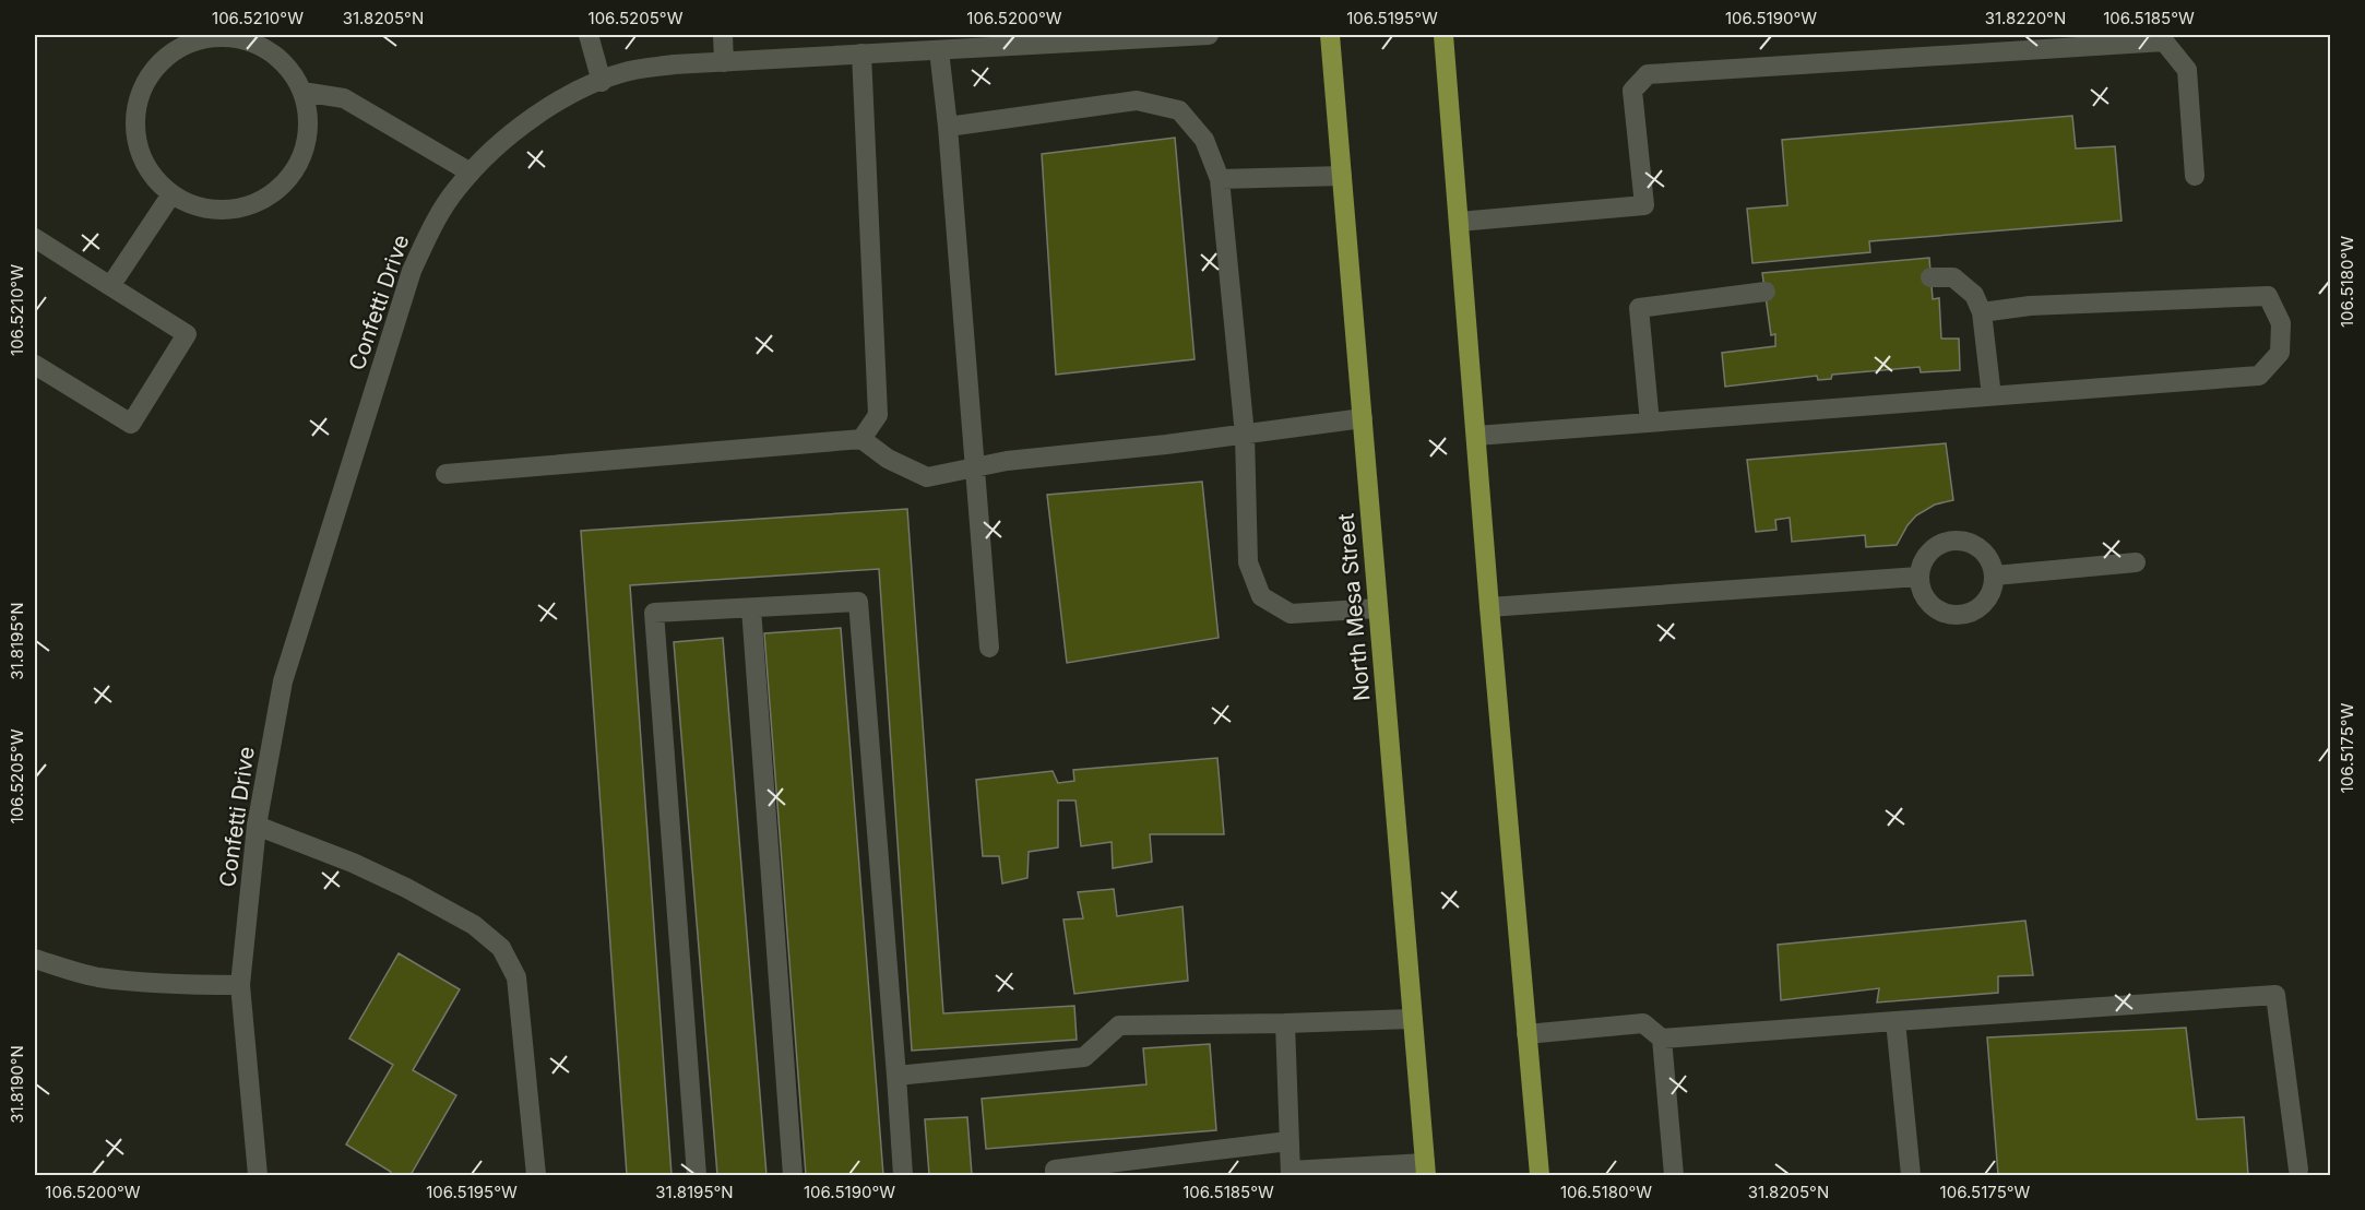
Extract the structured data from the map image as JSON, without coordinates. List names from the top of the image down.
{
  "streets": {
    "main road": ["North Mesa Street"],
    "street": ["Confetti Drive"]
  },
  "coordinates": [
    "106.5210°W",
    "31.8205°N",
    "106.5205°W",
    "106.5200°W",
    "106.5195°W",
    "106.5190°W",
    "31.8220°N",
    "106.5185°W",
    "106.5180°W",
    "31.8195°N",
    "106.5175°W",
    "31.8190°N"
  ]
}
